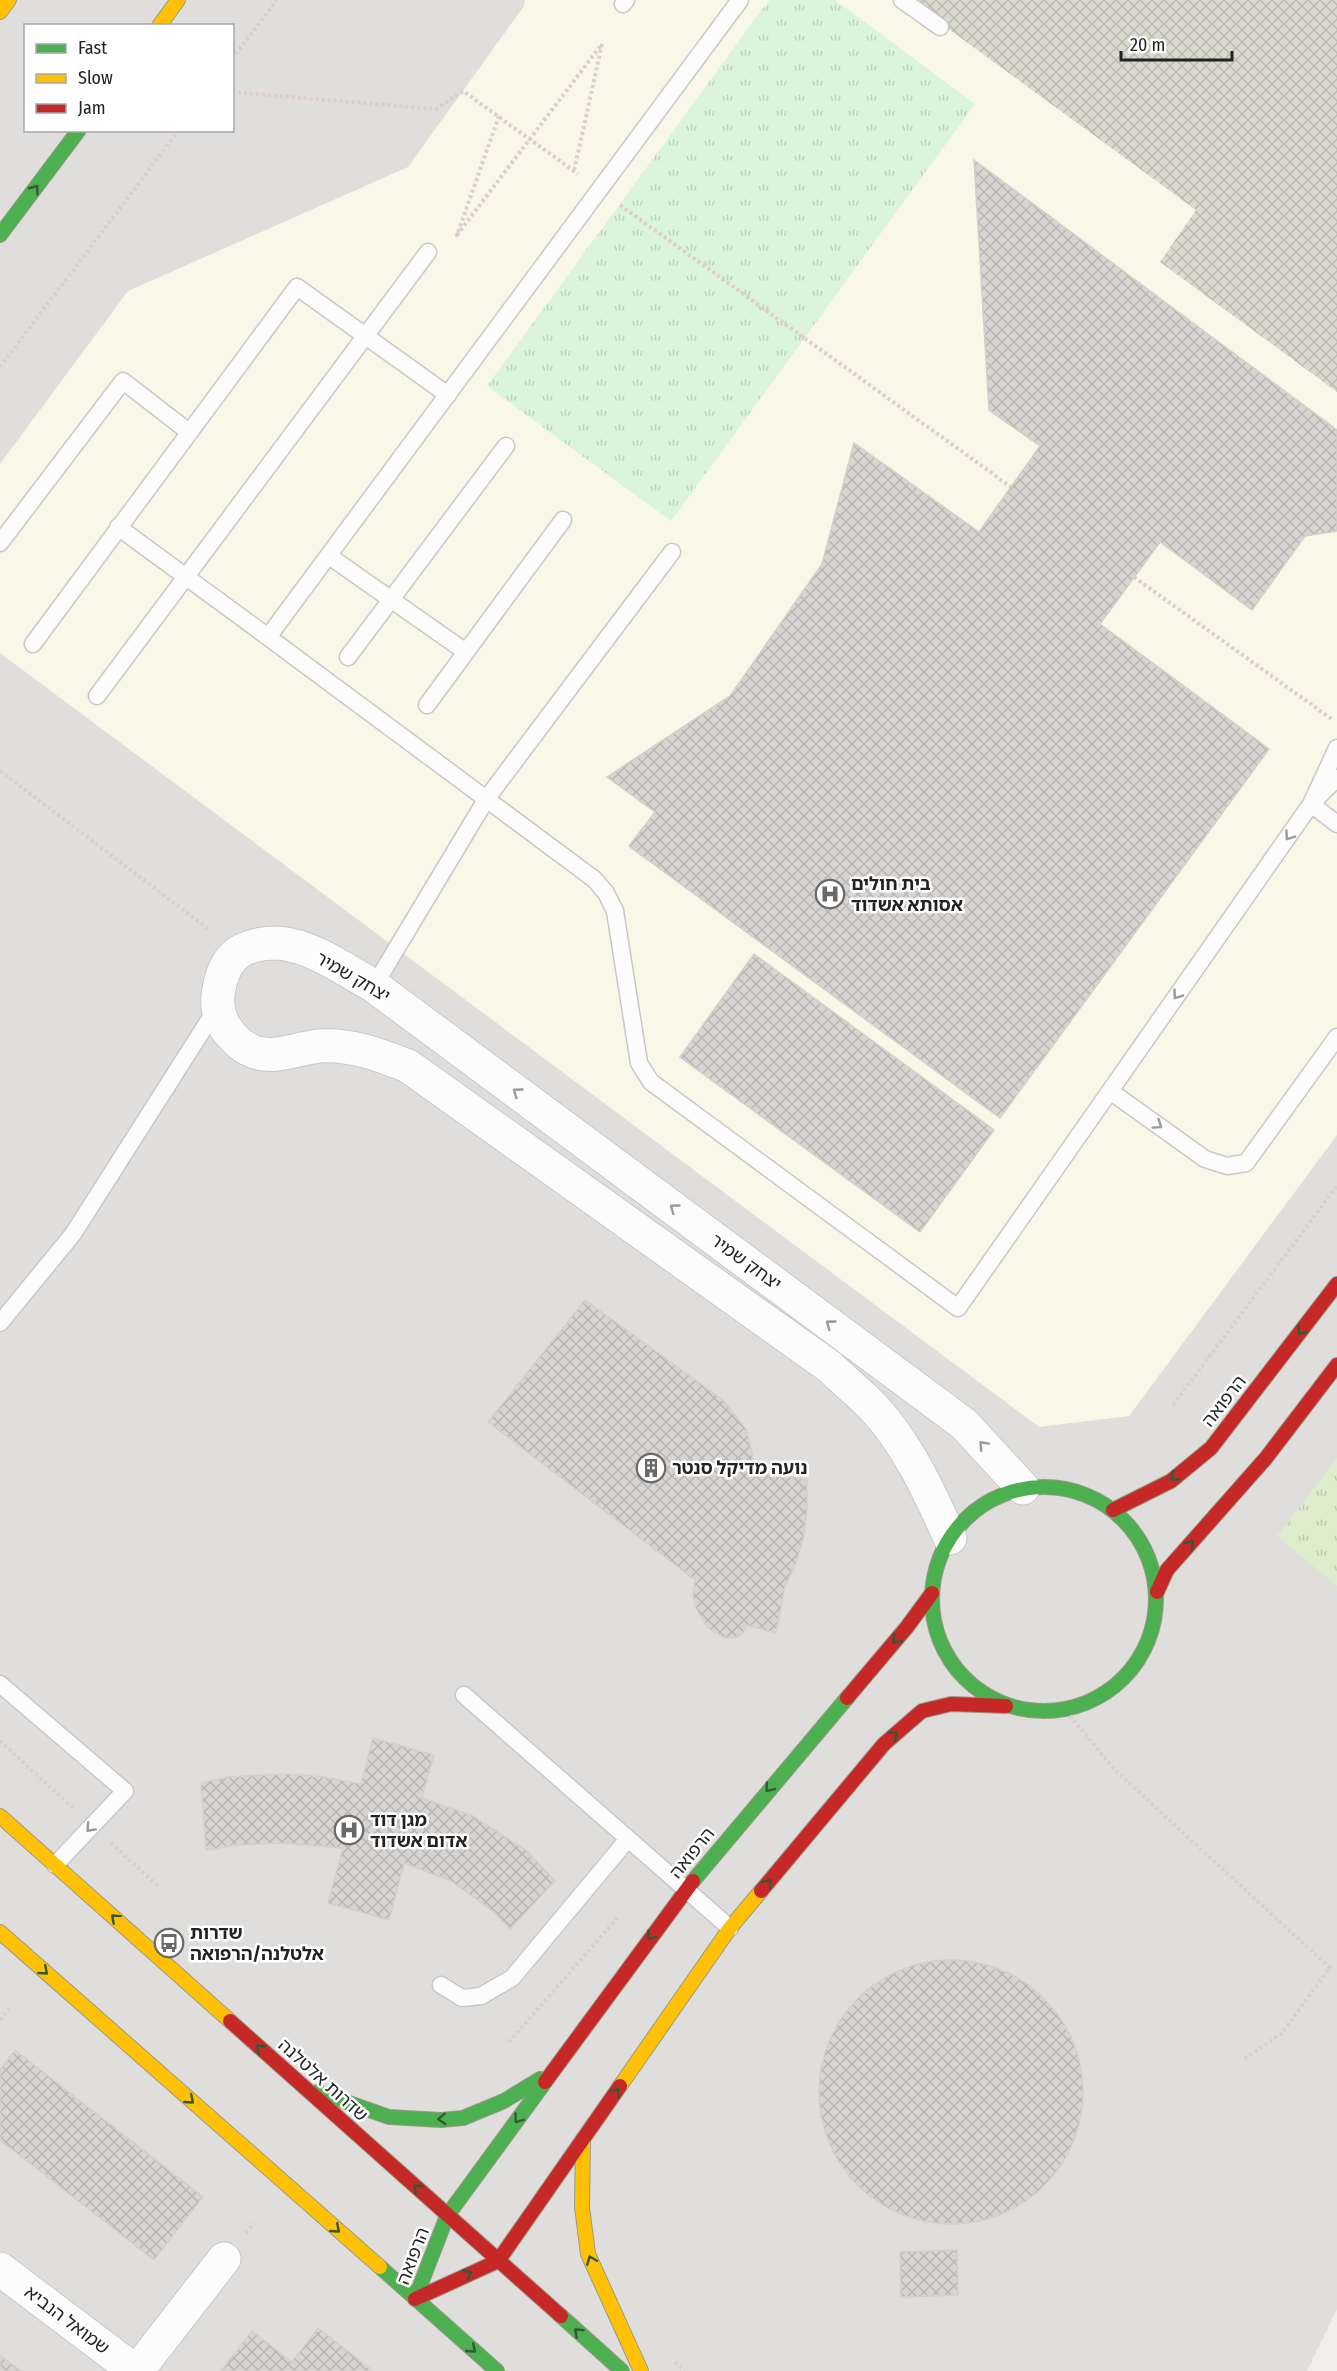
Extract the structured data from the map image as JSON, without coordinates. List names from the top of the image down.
{
  "streets": {
    "street": [
      "יצחק שמיר",
      "הרפואה",
      "שדרות אלטלנה",
      "שמואל הנביא"
    ]
  },
  "crossings": [
    ["הרפואה", "שדרות אלטלנה"]
  ],
  "places": {
    "hospital": ["בית חולים אסותא אשדוד", "מגן דוד אדום אשדוד"],
    "building": ["נועה מדיקל סנטר"],
    "bus stop": ["שדרות אלטלנה/הרפואה"]
  },
  "legend": ["Fast", "Slow", "Jam"],
  "scale_bar": "20 m"
}
